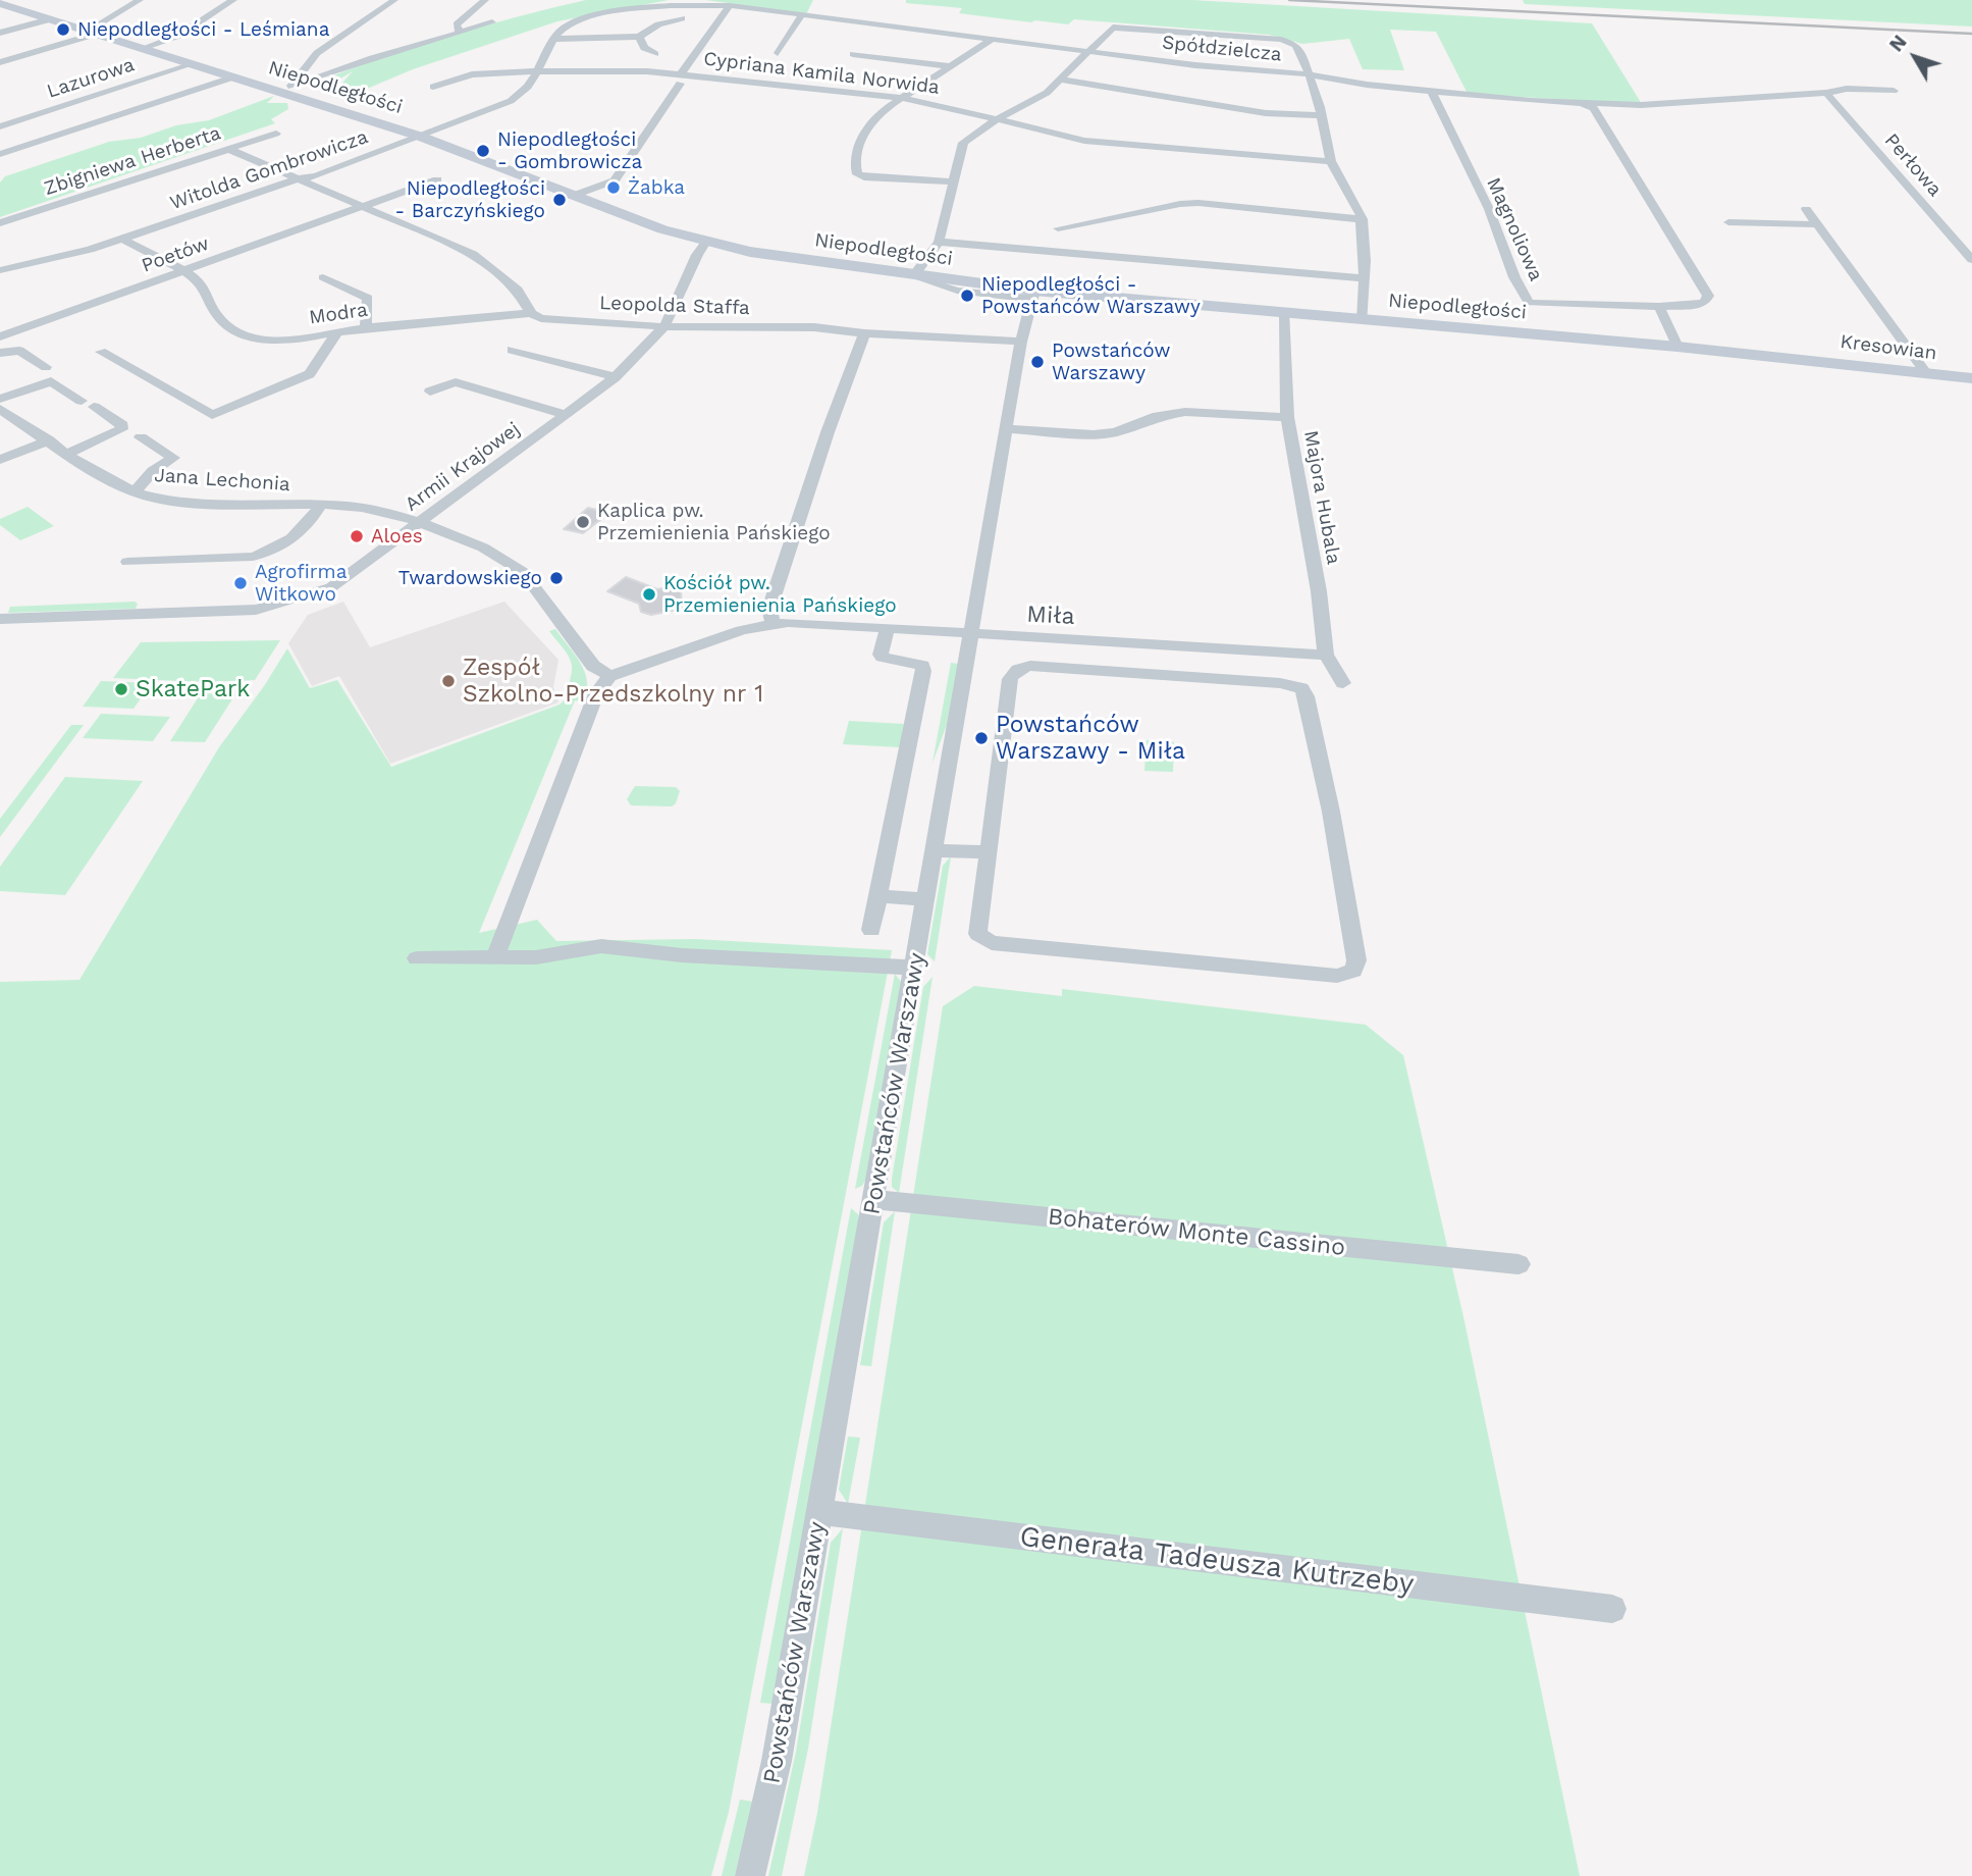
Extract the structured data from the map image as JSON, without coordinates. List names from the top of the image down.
{
  "streets": {
    "street": [
      "Spółdzielcza",
      "Cypriana Kamila Norwida",
      "Lazurowa",
      "Niepodległości",
      "Zbigniewa Herberta",
      "Perłowa",
      "Witolda Gombrowicza",
      "Magnoliowa",
      "Poetów",
      "Leopolda Staffa",
      "Modra",
      "Kresowian",
      "Armii Krajowej",
      "Jana Lechonia",
      "Majora Hubala",
      "Miła",
      "Powstańców Warszawy",
      "Bohaterów Monte Cassino",
      "Generała Tadeusza Kutrzeby"
    ]
  },
  "crossings": [
    ["Spółdzielcza", "Witolda Gombrowicza"],
    ["Spółdzielcza", "Magnoliowa"],
    ["Cypriana Kamila Norwida", "Witolda Gombrowicza"],
    ["Lazurowa", "Niepodległości"],
    ["Niepodległości", "Witolda Gombrowicza"],
    ["Niepodległości", "Kresowian"],
    ["Niepodległości", "Armii Krajowej"],
    ["Niepodległości", "Majora Hubala"],
    ["Niepodległości", "Powstańców Warszawy"],
    ["Poetów", "Modra"],
    ["Leopolda Staffa", "Modra"],
    ["Leopolda Staffa", "Armii Krajowej"],
    ["Leopolda Staffa", "Powstańców Warszawy"],
    ["Armii Krajowej", "Jana Lechonia"],
    ["Majora Hubala", "Miła"],
    ["Miła", "Powstańców Warszawy"],
    ["Powstańców Warszawy", "Bohaterów Monte Cassino"],
    ["Powstańców Warszawy", "Generała Tadeusza Kutrzeby"]
  ],
  "places": [
    "Niepodległości - Leśmiana",
    "Niepodległości - Gombrowicza",
    "Żabka",
    "Niepodległości - Barczyńskiego",
    "Niepodległości - Powstańców Warszawy",
    "Powstańców Warszawy",
    "Kaplica pw. Przemienienia Pańskiego",
    "Aloes",
    "Twardowskiego",
    "Agrofirma Witkowo",
    "Kościół pw. Przemienienia Pańskiego",
    "Zespół Szkolno-Przedszkolny nr 1",
    "SkatePark",
    "Powstańców Warszawy - Miła"
  ],
  "north": "top left"
}
